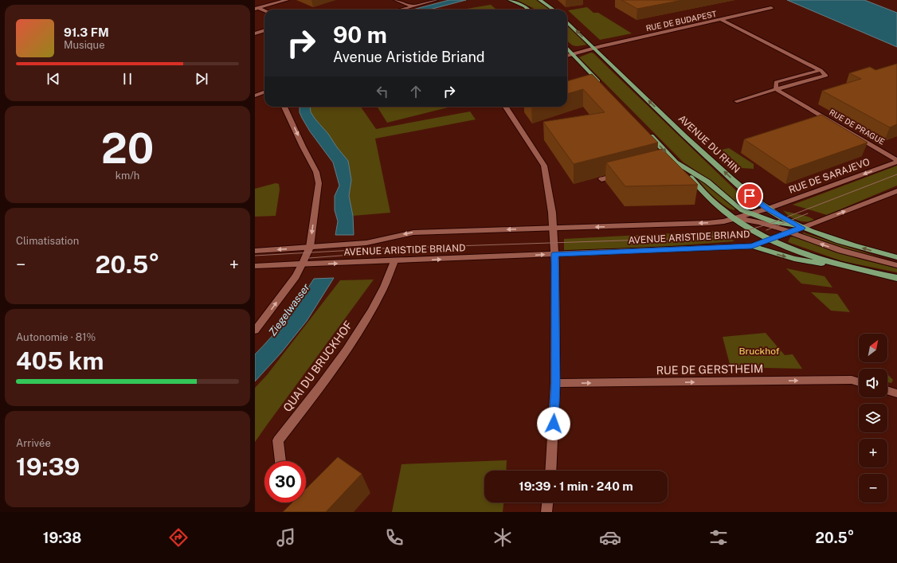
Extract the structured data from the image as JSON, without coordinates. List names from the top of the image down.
{
  "streets": {
    "main road": ["AVENUE DU RHIN"],
    "street": [
      "RUE DE BUDAPEST",
      "RUE DE PRAGUE",
      "RUE DE SARAJEVO",
      "AVENUE ARISTIDE BRIAND",
      "QUAI DU BRUCKHOF",
      "RUE DE GERSTHEIM"
    ]
  },
  "crossings": [
    ["RUE DE BUDAPEST", "AVENUE DU RHIN"],
    ["RUE DE PRAGUE", "RUE DE SARAJEVO"],
    ["AVENUE DU RHIN", "RUE DE SARAJEVO"],
    ["AVENUE DU RHIN", "AVENUE ARISTIDE BRIAND"],
    ["RUE DE SARAJEVO", "AVENUE ARISTIDE BRIAND"],
    ["AVENUE ARISTIDE BRIAND", "QUAI DU BRUCKHOF"]
  ],
  "one_way": ["RUE DE GERSTHEIM"],
  "water": ["Ziegelwasser"],
  "parks": ["Bruckhof"],
  "north": "top right",
  "page": {
    "turn": ["90 m", "Avenue Aristide Briand"],
    "song": ["91.3 FM", "Musique"],
    "tile": [
      ["20", "km/h"],
      "Climatisation",
      ["Autonomie · 81%", "405 km"],
      ["Arrivée", "19:39"]
    ],
    "heat": ["−", "20.5°", "+"],
    "map_buttons": ["+", "−"],
    "limit": "30",
    "trip": "19:39 · 1 min · 240 m",
    "tabs": ["19:38", "20.5°"]
  }
}
